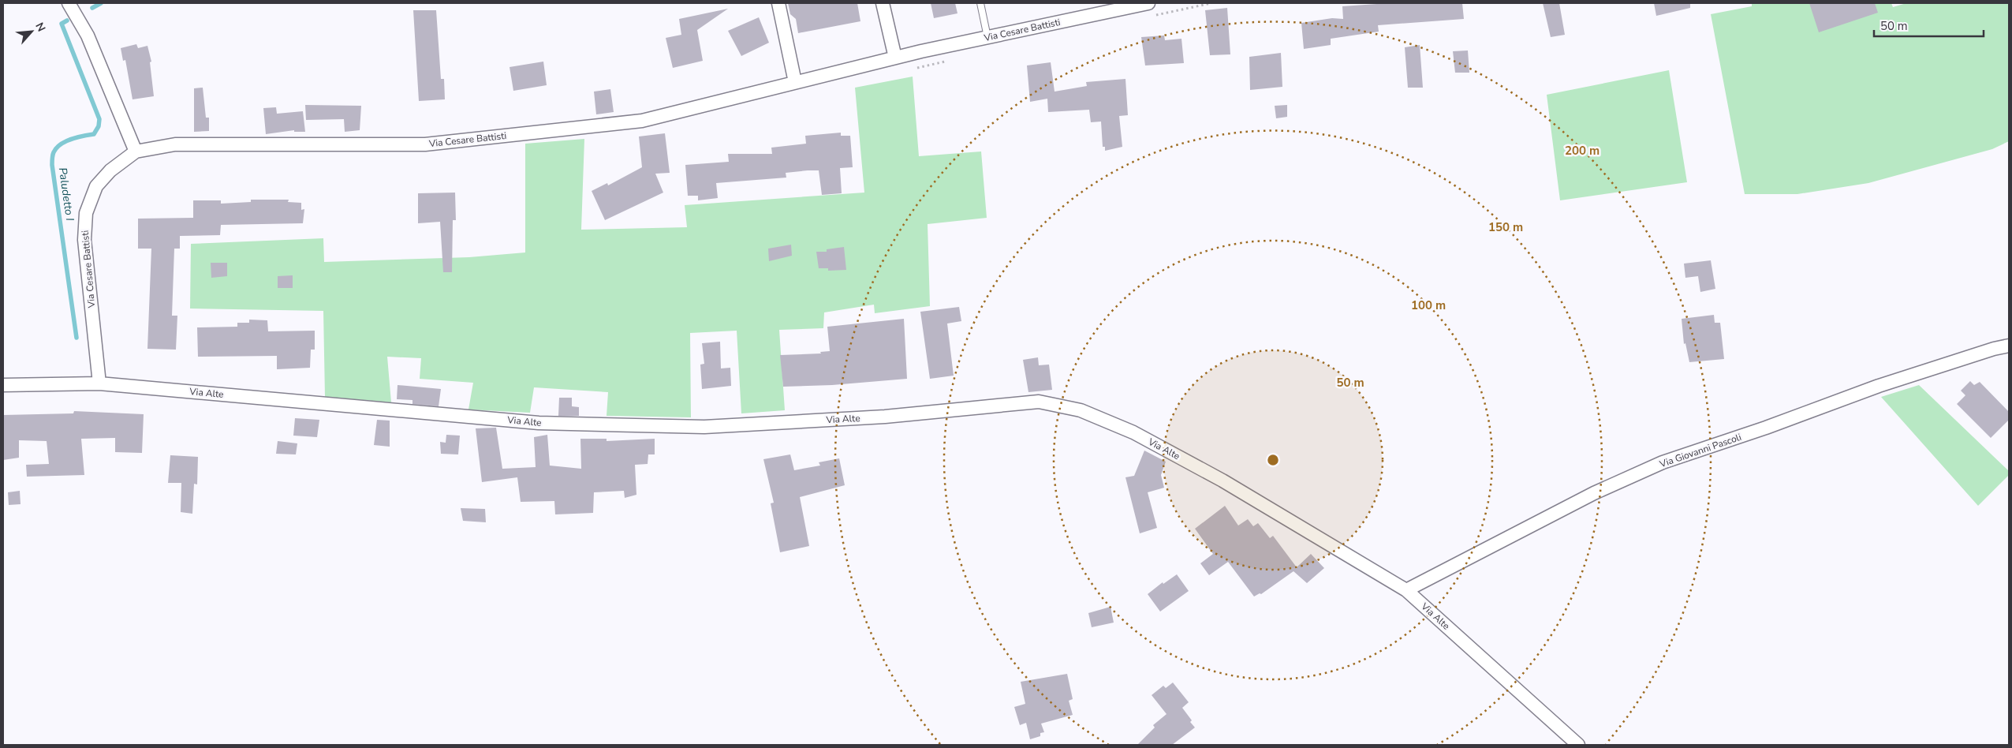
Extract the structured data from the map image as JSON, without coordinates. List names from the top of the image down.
{
  "streets": {
    "street": ["Via Cesare Battisti", "Via Alte", "Via Giovanni Pascoli"]
  },
  "crossings": [
    ["Via Cesare Battisti", "Via Alte"],
    ["Via Alte", "Via Giovanni Pascoli"]
  ],
  "water": ["Paludetto I"],
  "scale_bar": "50 m",
  "north": "top right",
  "rings": [
    "200 m",
    "150 m",
    "100 m",
    "50 m"
  ]
}
